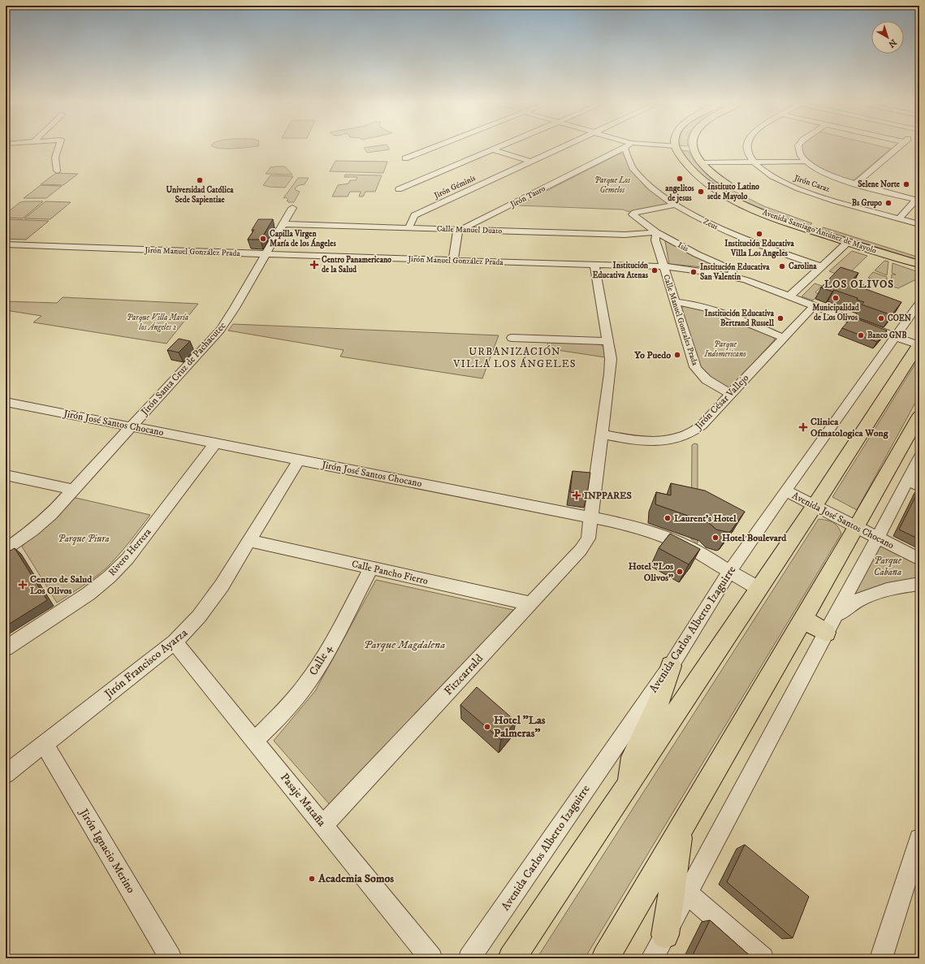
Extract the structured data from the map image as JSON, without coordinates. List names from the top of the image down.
{
  "streets": {
    "main road": ["Avenida Santiago Antúnez de Mayolo"],
    "street": [
      "Jirón Caraz",
      "Jirón Géminis",
      "Jirón Tauro",
      "Zeus",
      "Calle Manuel Duato",
      "Isis",
      "Jirón Manuel González Prada",
      "Calle Manuel Gonzales Prada",
      "Jirón Santa Cruz de Pachacutec",
      "Jirón César Vallejo",
      "Jirón José Santos Chocano",
      "Avenida José Santos Chocano",
      "Rivero Herrera",
      "Calle Pancho Fierro",
      "Avenida Carlos Alberto Izaguirre",
      "Calle 4",
      "Jirón Francisco Ayarza",
      "Fitzcarrald",
      "Pasaje Mataña",
      "Jirón Ignacio Merino"
    ]
  },
  "crossings": [
    ["Jirón Géminis", "Calle Manuel Duato"],
    ["Jirón Tauro", "Zeus"],
    ["Jirón Tauro", "Calle Manuel Duato"],
    ["Zeus", "Isis"],
    ["Calle Manuel Duato", "Isis"],
    ["Calle Manuel Duato", "Calle Manuel Gonzales Prada"],
    ["Calle Manuel Duato", "Jirón Santa Cruz de Pachacutec"],
    ["Isis", "Jirón Manuel González Prada"],
    ["Isis", "Calle Manuel Gonzales Prada"],
    ["Jirón Manuel González Prada", "Calle Manuel Gonzales Prada"],
    ["Jirón Manuel González Prada", "Jirón Santa Cruz de Pachacutec"],
    ["Jirón Manuel González Prada", "Jirón César Vallejo"],
    ["Jirón Manuel González Prada", "Avenida Carlos Alberto Izaguirre"],
    ["Jirón Manuel González Prada", "Fitzcarrald"],
    ["Calle Manuel Gonzales Prada", "Jirón César Vallejo"],
    ["Jirón Santa Cruz de Pachacutec", "Jirón José Santos Chocano"],
    ["Jirón César Vallejo", "Fitzcarrald"],
    ["Jirón José Santos Chocano", "Rivero Herrera"],
    ["Jirón José Santos Chocano", "Avenida Carlos Alberto Izaguirre"],
    ["Jirón José Santos Chocano", "Jirón Francisco Ayarza"],
    ["Jirón José Santos Chocano", "Fitzcarrald"],
    ["Avenida José Santos Chocano", "Avenida Carlos Alberto Izaguirre"],
    ["Calle Pancho Fierro", "Calle 4"],
    ["Calle Pancho Fierro", "Jirón Francisco Ayarza"],
    ["Calle Pancho Fierro", "Fitzcarrald"],
    ["Calle 4", "Pasaje Mataña"],
    ["Jirón Francisco Ayarza", "Pasaje Mataña"],
    ["Jirón Francisco Ayarza", "Jirón Ignacio Merino"],
    ["Fitzcarrald", "Pasaje Mataña"]
  ],
  "districts": ["LOS OLIVOS", "URBANIZACIÓN VILLA LOS ÁNGELES"],
  "parks": [
    "Parque Los Gemelos",
    "Parque Villa María los Ángeles 2",
    "Parque Indomericano",
    "Parque Piura",
    "Parque Cabana",
    "Parque Magdalena"
  ],
  "places": {
    "other": [
      "angelitos de jesus",
      "Universidad Católica Sede Sapientiae",
      "Selene Norte",
      "Instituto Latino sede Mayolo",
      "Bs Grupo",
      "Institución Educativa Villa Los Angeles",
      "Capilla Virgen María de los Ángeles",
      "Carolina",
      "Institución Educativa Atenas",
      "Institución Educativa San Valentin",
      "Municipalidad de Los Olivos",
      "Institución Educativa Bertrand Russell",
      "COEN",
      "Banco GNB",
      "Yo Puedo",
      "Laurent's Hotel",
      "Hotel Boulevard",
      "Hotel \"Los Olivos\"",
      "Hotel \"Las Palmeras\"",
      "Academia Somos"
    ],
    "health": [
      "Centro Panamericano de la Salud",
      "Clinica Ofmatologica Wong",
      "INPPARES",
      "Centro de Salud Los Olivos"
    ]
  },
  "north": "bottom right"
}
